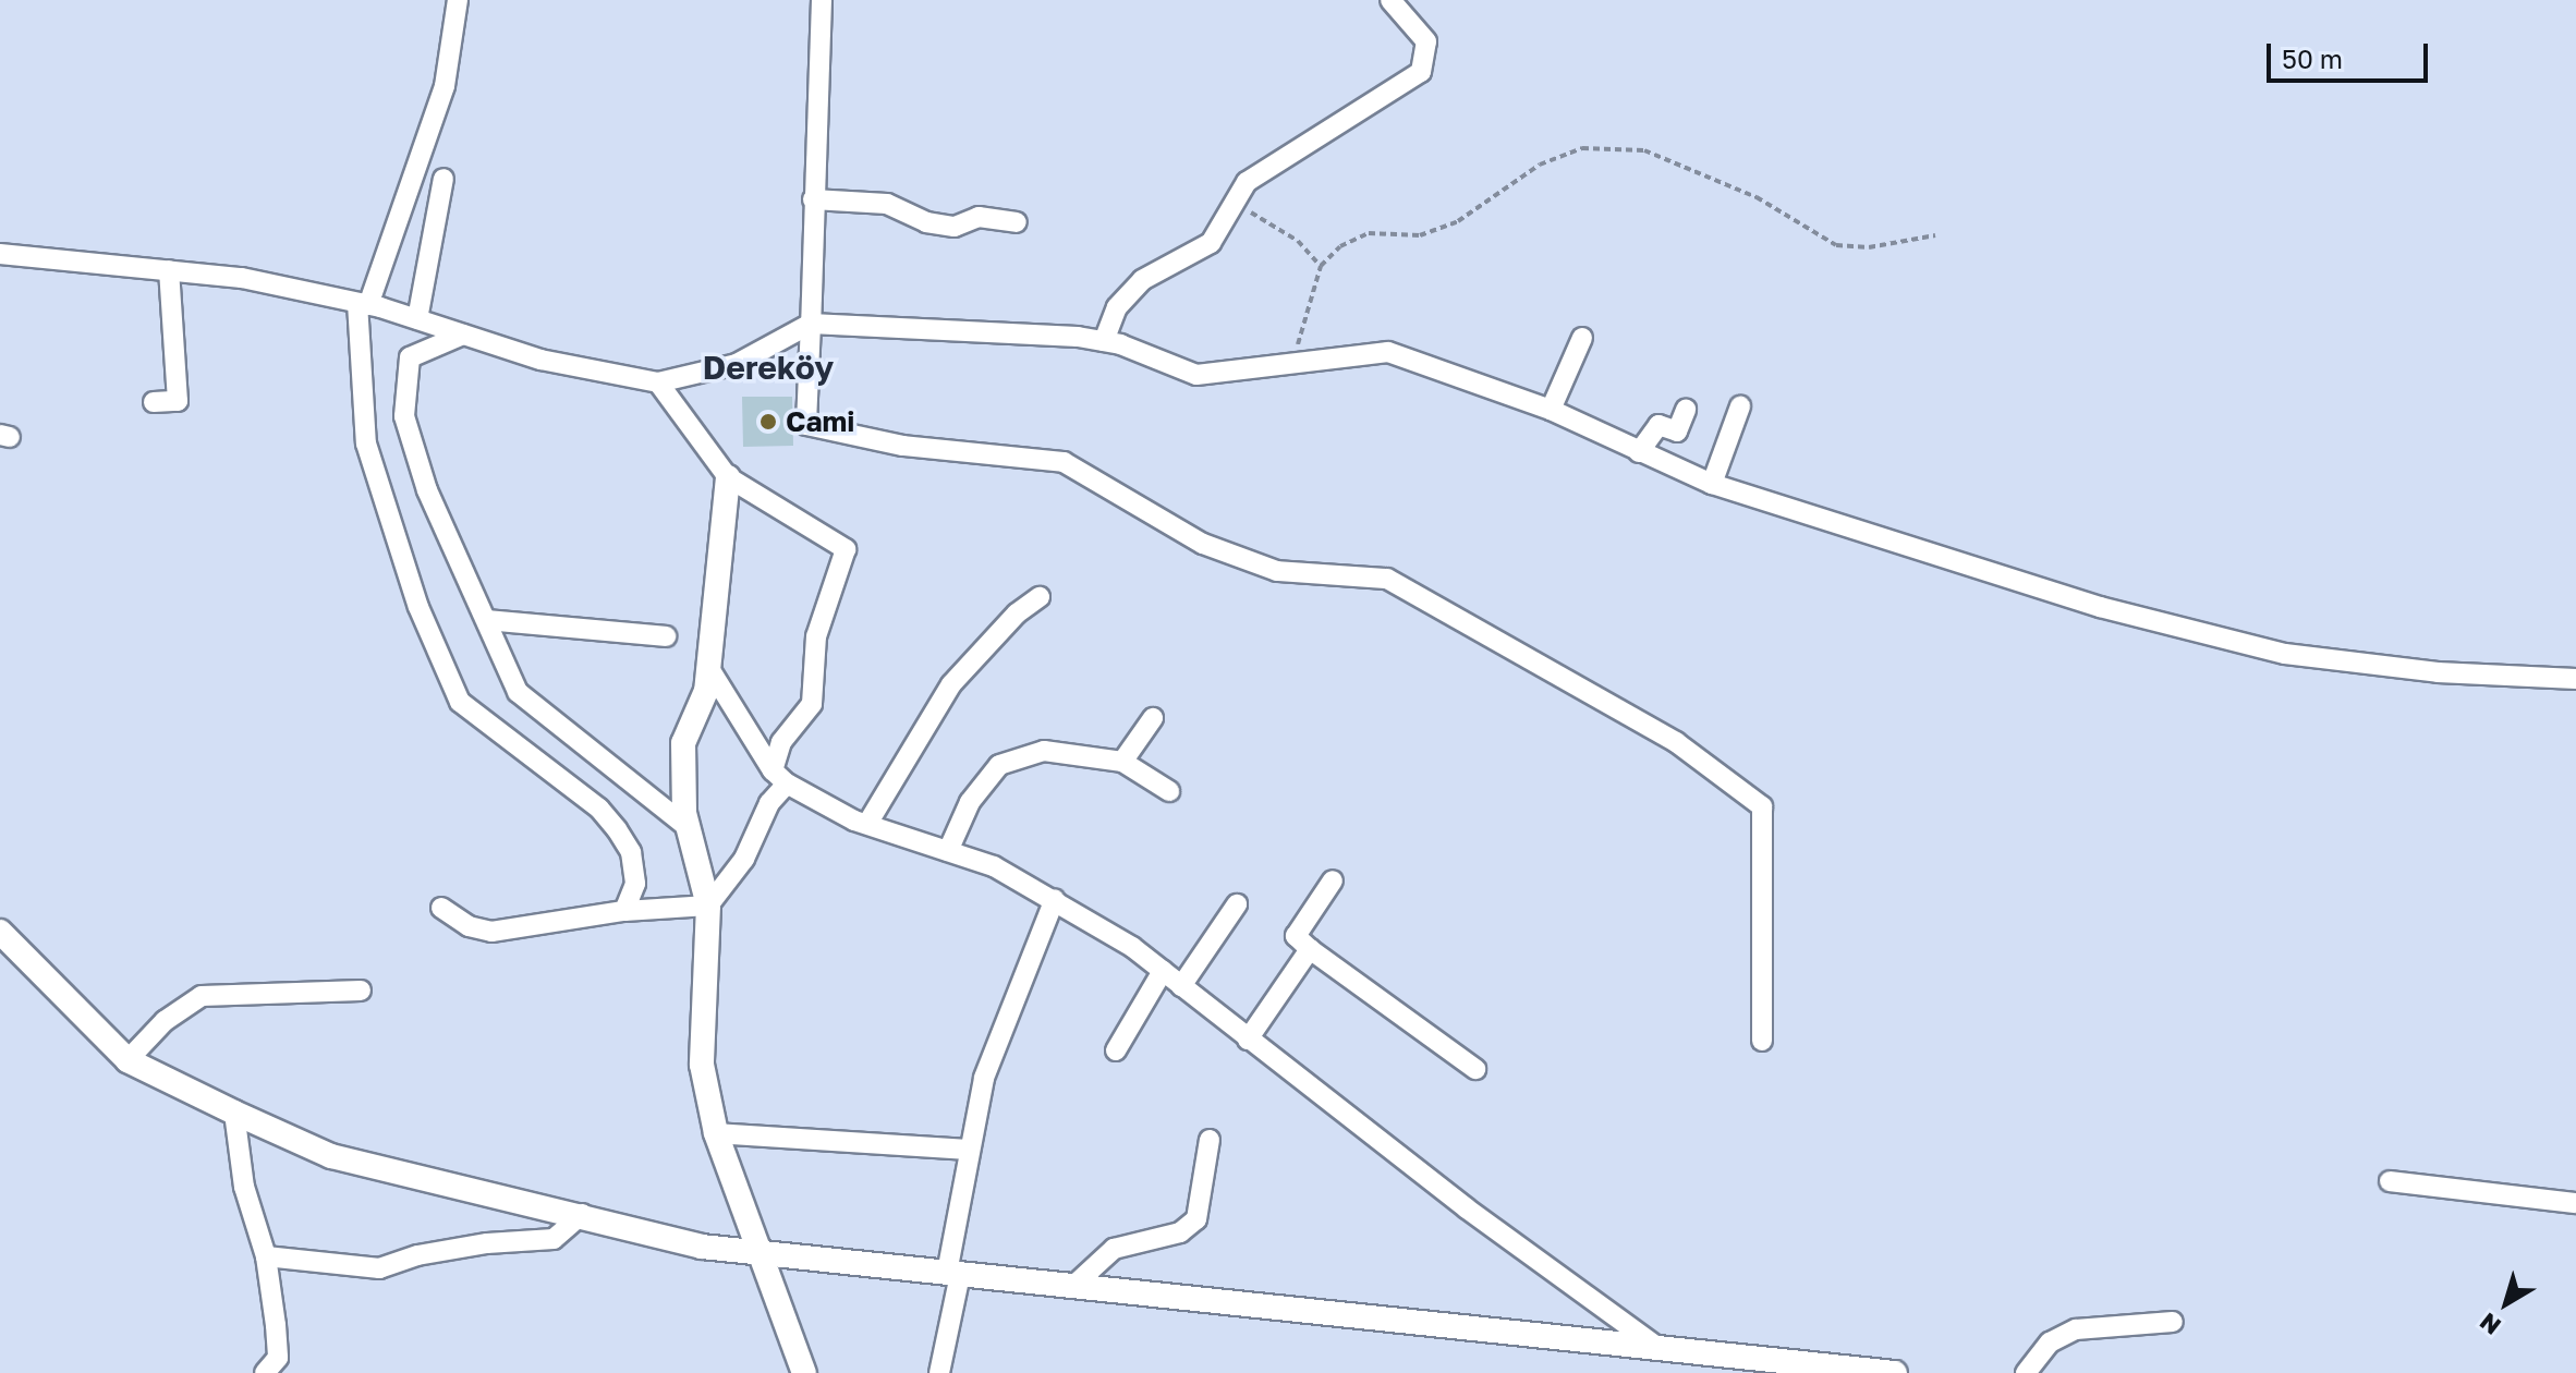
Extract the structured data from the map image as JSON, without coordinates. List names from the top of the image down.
{
  "districts": ["Dereköy"],
  "places": ["Cami"],
  "scale_bar": "50 m",
  "north": "bottom left"
}
